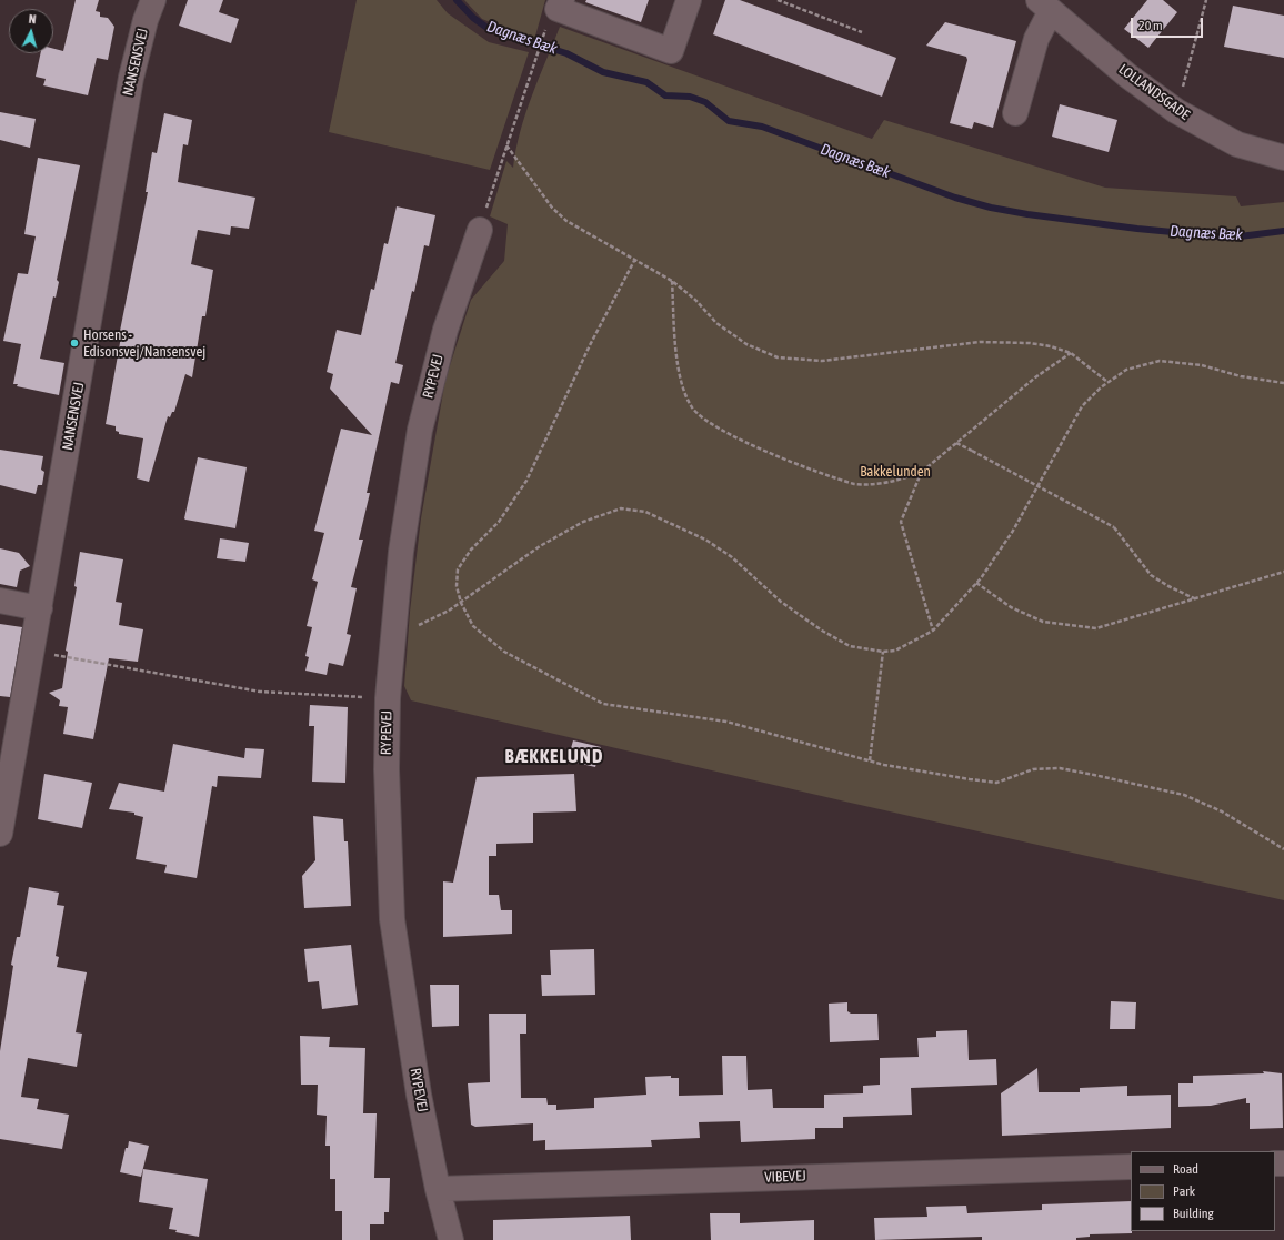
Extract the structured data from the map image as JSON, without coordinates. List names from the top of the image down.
{
  "streets": {
    "street": [
      "NANSENSVEJ",
      "LOLLANDSGADE",
      "RYPEVEJ",
      "VIBEVEJ"
    ]
  },
  "crossings": [
    ["RYPEVEJ", "VIBEVEJ"]
  ],
  "districts": ["BÆKKELUND"],
  "water": ["Dagnæs Bæk"],
  "parks": ["Bakkelunden"],
  "places": ["Horsens - Edisonsvej/Nansensvej"],
  "legend": ["Road", "Park", "Building"],
  "scale_bar": "20 m",
  "north": "top"
}
